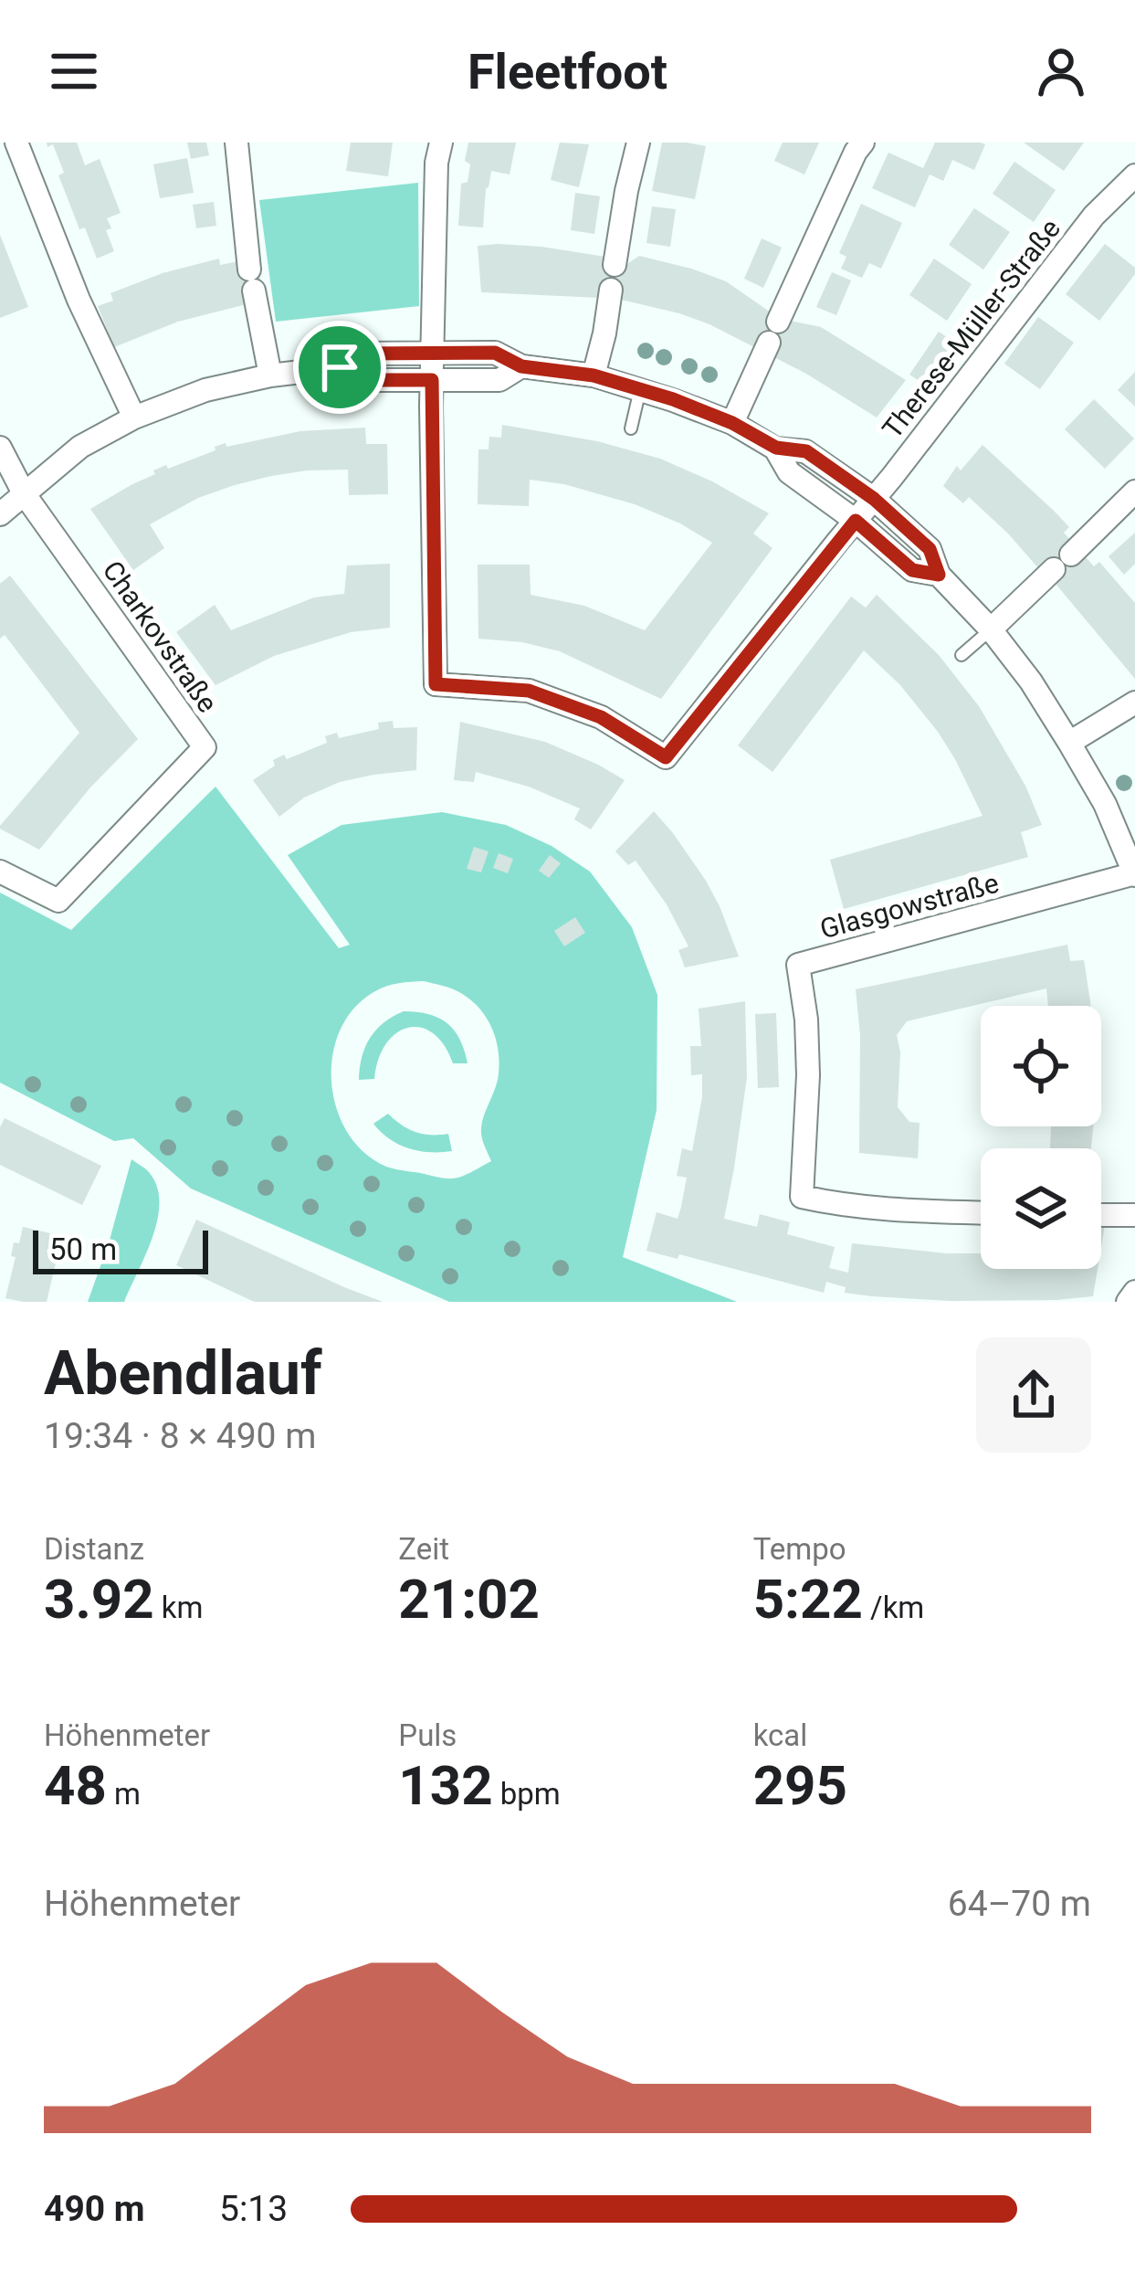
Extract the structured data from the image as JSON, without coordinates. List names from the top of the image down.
{
  "streets": {
    "street": ["Therese-Müller-Straße", "Charkovstraße", "Glasgowstraße"]
  },
  "scale_bar": "50 m",
  "page": {
    "header": "Fleetfoot",
    "scale": "50 m",
    "heading": ["Abendlauf", "19:34 · 8 × 490 m"],
    "stats": [
      ["Distanz", "3.92 km"],
      ["Zeit", "21:02"],
      ["Tempo", "5:22 /km"],
      ["Höhenmeter", "48 m"],
      ["Puls", "132 bpm"],
      ["kcal", "295"]
    ],
    "chart": ["Höhenmeter", "64–70 m"],
    "list": [
      {
        "name": "490 m",
        "note": "5:13"
      }
    ]
  }
}
